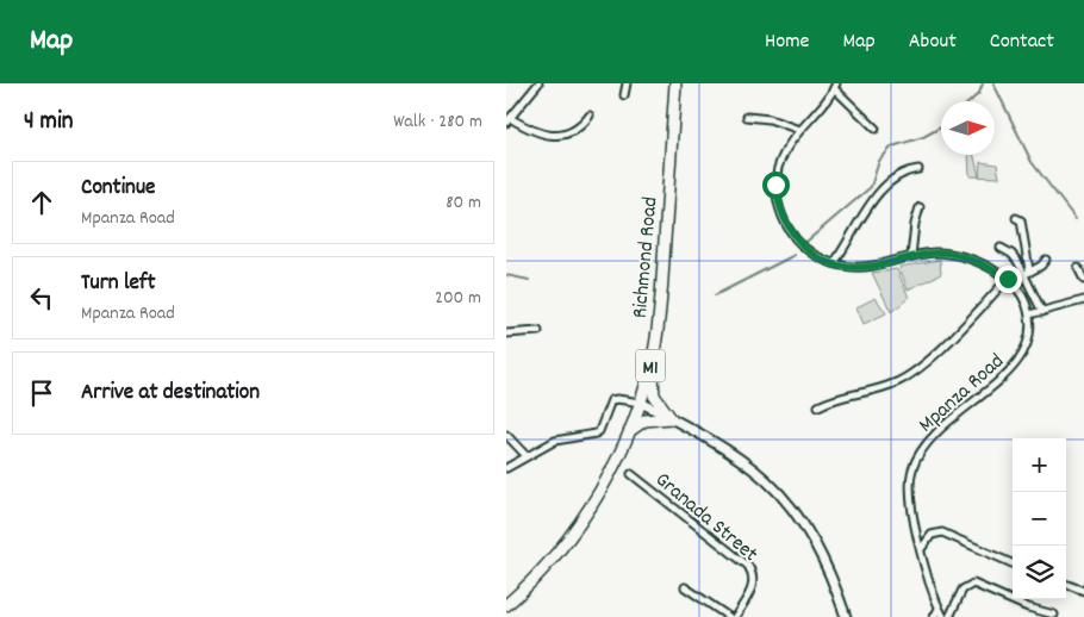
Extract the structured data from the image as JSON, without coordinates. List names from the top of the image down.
{
  "streets": {
    "highway": ["Richmond Road", "M1"],
    "street": ["Mpanza Road", "Granada Street"]
  },
  "north": "right",
  "page": {
    "header": "Map",
    "nav": [
      "Home",
      "Map",
      "About",
      "Contact"
    ],
    "heading": ["4 min", "Walk · 280 m"],
    "list": [
      ["Continue", "Mpanza Road", "80 m"],
      ["Turn left", "Mpanza Road", "200 m"],
      "Arrive at destination"
    ],
    "map_buttons": ["+", "−"]
  }
}
